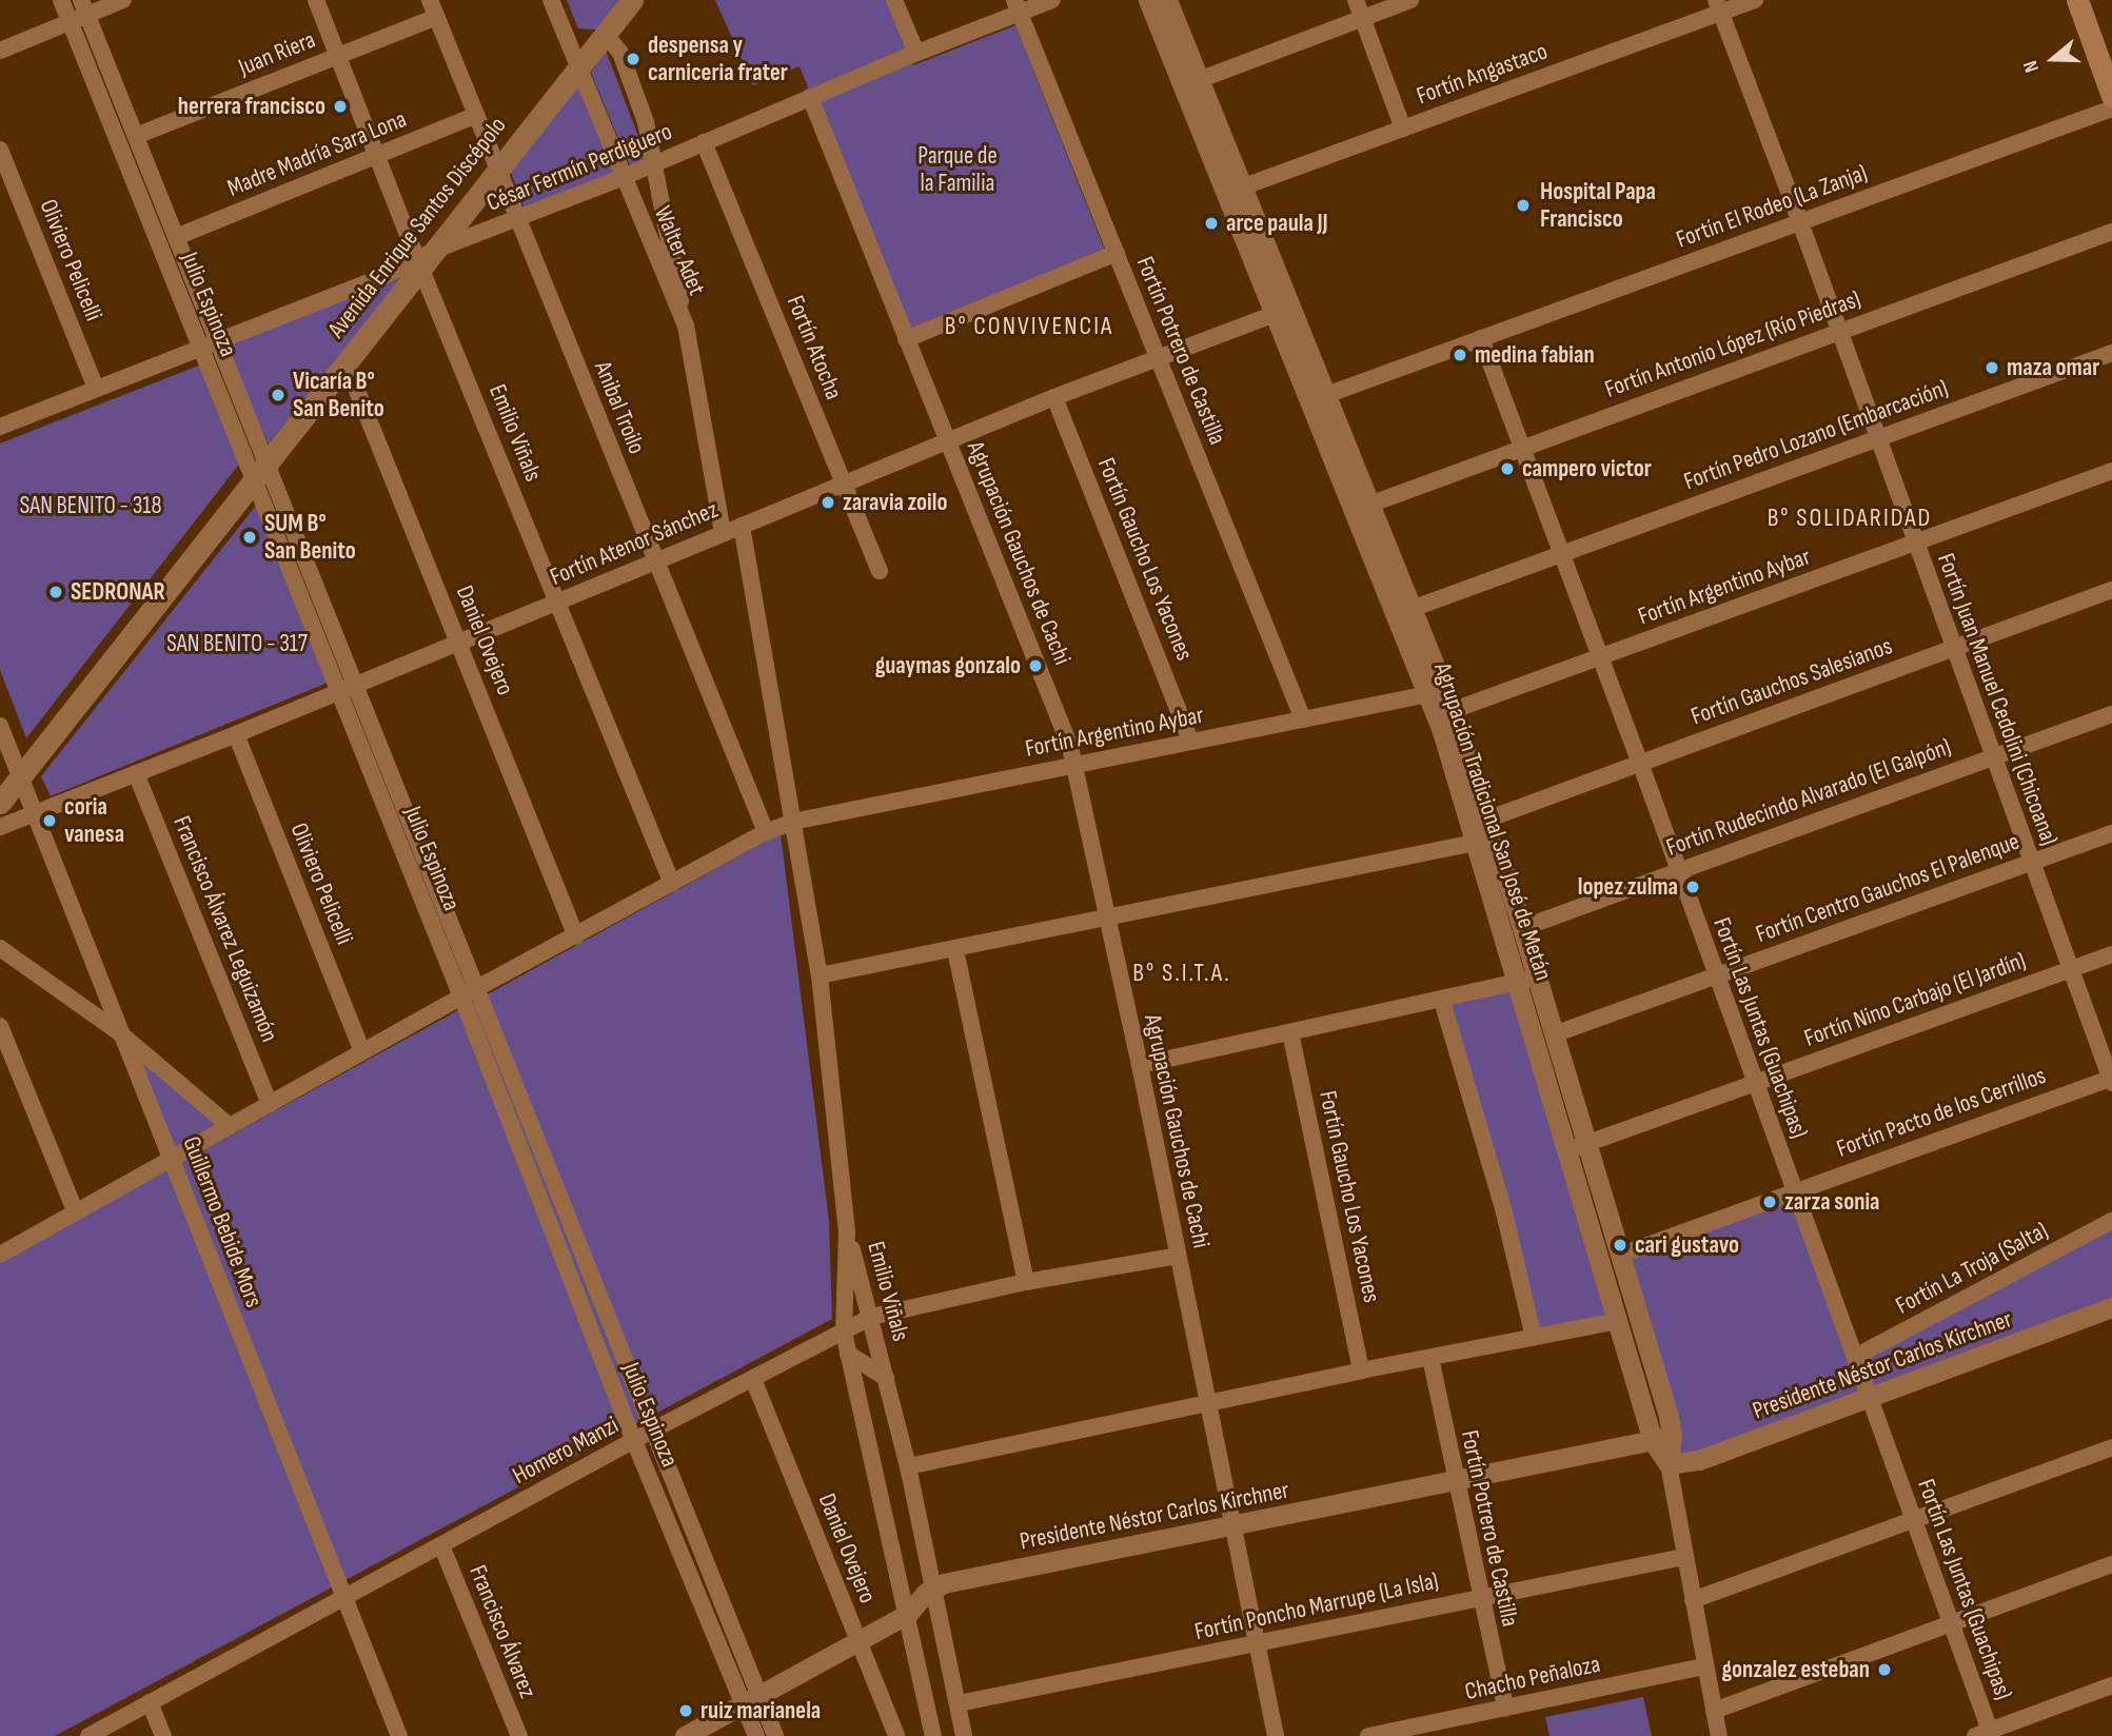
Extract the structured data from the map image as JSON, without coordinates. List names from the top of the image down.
{
  "streets": {
    "main road": ["Avenida Enrique Santos Discépolo"],
    "street": [
      "Juan Riera",
      "Fortín Angastaco",
      "Madre Madría Sara Lona",
      "César Fermín Perdiguero",
      "Fortín El Rodeo (La Zanja)",
      "Walter Adet",
      "Oliviero Pelicelli",
      "Julio Espinoza",
      "Fortín Antonio López (Río Piedras)",
      "Fortín Atocha",
      "Fortín Potrero de Castilla",
      "Anibal Troilo",
      "Emilio Viñals",
      "Fortín Pedro Lozano (Embarcación)",
      "Fortín Atenor Sánchez",
      "Agrupación Gauchos de Cachi",
      "Fortín Gaucho Los Yacones",
      "Fortín Argentino Aybar",
      "Daniel Ovejero",
      "Fortín Gauchos Salesianos",
      "Fortín Juan Manuel Cedolini (Chicoana)",
      "Fortín Rudecindo Alvarado (El Galpón)",
      "Agrupación Tradicional San José de Metán",
      "Fortín Centro Gauchos El Palenque",
      "Francisco Álvarez Leguizamón",
      "Fortín Nino Carbajo (El Jardín)",
      "Fortín Las Juntas (Guachipas)",
      "Fortín Pacto de los Cerrillos",
      "Guillermo Bebide Mors",
      "Fortín La Troja (Salta)",
      "Presidente Néstor Carlos Kirchner",
      "Homero Manzi",
      "Fortín Poncho Marrupe (La Isla)",
      "Francisco Álvarez",
      "Chacho Peñaloza"
    ]
  },
  "crossings": [
    ["Juan Riera", "Julio Espinoza"],
    ["Juan Riera", "Anibal Troilo"],
    ["Juan Riera", "Emilio Viñals"],
    ["Fortín Angastaco", "Fortín Juan Manuel Cedolini (Chicoana)"],
    ["Fortín Angastaco", "Agrupación Tradicional San José de Metán"],
    ["Madre Madría Sara Lona", "Julio Espinoza"],
    ["Madre Madría Sara Lona", "Anibal Troilo"],
    ["Madre Madría Sara Lona", "Emilio Viñals"],
    ["César Fermín Perdiguero", "Avenida Enrique Santos Discépolo"],
    ["César Fermín Perdiguero", "Walter Adet"],
    ["César Fermín Perdiguero", "Fortín Atocha"],
    ["César Fermín Perdiguero", "Fortín Potrero de Castilla"],
    ["César Fermín Perdiguero", "Anibal Troilo"],
    ["César Fermín Perdiguero", "Agrupación Gauchos de Cachi"],
    ["Fortín El Rodeo (La Zanja)", "Fortín Juan Manuel Cedolini (Chicoana)"],
    ["Fortín El Rodeo (La Zanja)", "Agrupación Tradicional San José de Metán"],
    ["Fortín El Rodeo (La Zanja)", "Fortín Las Juntas (Guachipas)"],
    ["Avenida Enrique Santos Discépolo", "Walter Adet"],
    ["Avenida Enrique Santos Discépolo", "Julio Espinoza"],
    ["Avenida Enrique Santos Discépolo", "Anibal Troilo"],
    ["Avenida Enrique Santos Discépolo", "Emilio Viñals"],
    ["Avenida Enrique Santos Discépolo", "Daniel Ovejero"],
    ["Avenida Enrique Santos Discépolo", "Guillermo Bebide Mors"],
    ["Walter Adet", "Fortín Atenor Sánchez"],
    ["Oliviero Pelicelli", "Fortín Atenor Sánchez"],
    ["Oliviero Pelicelli", "Fortín Argentino Aybar"],
    ["Julio Espinoza", "Fortín Atenor Sánchez"],
    ["Julio Espinoza", "Fortín Argentino Aybar"],
    ["Julio Espinoza", "Homero Manzi"],
    ["Fortín Antonio López (Río Piedras)", "Fortín Juan Manuel Cedolini (Chicoana)"],
    ["Fortín Antonio López (Río Piedras)", "Agrupación Tradicional San José de Metán"],
    ["Fortín Antonio López (Río Piedras)", "Fortín Las Juntas (Guachipas)"],
    ["Fortín Atocha", "Fortín Atenor Sánchez"],
    ["Fortín Potrero de Castilla", "Fortín Atenor Sánchez"],
    ["Fortín Potrero de Castilla", "Fortín Argentino Aybar"],
    ["Fortín Potrero de Castilla", "Presidente Néstor Carlos Kirchner"],
    ["Fortín Potrero de Castilla", "Fortín Poncho Marrupe (La Isla)"],
    ["Fortín Potrero de Castilla", "Chacho Peñaloza"],
    ["Anibal Troilo", "Fortín Atenor Sánchez"],
    ["Anibal Troilo", "Fortín Argentino Aybar"],
    ["Emilio Viñals", "Fortín Atenor Sánchez"],
    ["Emilio Viñals", "Fortín Argentino Aybar"],
    ["Emilio Viñals", "Presidente Néstor Carlos Kirchner"],
    ["Emilio Viñals", "Homero Manzi"],
    ["Emilio Viñals", "Fortín Poncho Marrupe (La Isla)"],
    ["Fortín Pedro Lozano (Embarcación)", "Fortín Juan Manuel Cedolini (Chicoana)"],
    ["Fortín Pedro Lozano (Embarcación)", "Agrupación Tradicional San José de Metán"],
    ["Fortín Pedro Lozano (Embarcación)", "Fortín Las Juntas (Guachipas)"],
    ["Fortín Atenor Sánchez", "Agrupación Gauchos de Cachi"],
    ["Fortín Atenor Sánchez", "Fortín Gaucho Los Yacones"],
    ["Fortín Atenor Sánchez", "Daniel Ovejero"],
    ["Fortín Atenor Sánchez", "Agrupación Tradicional San José de Metán"],
    ["Fortín Atenor Sánchez", "Francisco Álvarez Leguizamón"],
    ["Fortín Atenor Sánchez", "Guillermo Bebide Mors"],
    ["Agrupación Gauchos de Cachi", "Fortín Argentino Aybar"],
    ["Agrupación Gauchos de Cachi", "Fortín Gauchos Salesianos"],
    ["Agrupación Gauchos de Cachi", "Presidente Néstor Carlos Kirchner"],
    ["Agrupación Gauchos de Cachi", "Homero Manzi"],
    ["Agrupación Gauchos de Cachi", "Fortín Poncho Marrupe (La Isla)"],
    ["Fortín Gaucho Los Yacones", "Fortín Argentino Aybar"],
    ["Fortín Argentino Aybar", "Daniel Ovejero"],
    ["Fortín Argentino Aybar", "Fortín Juan Manuel Cedolini (Chicoana)"],
    ["Fortín Argentino Aybar", "Agrupación Tradicional San José de Metán"],
    ["Fortín Argentino Aybar", "Francisco Álvarez Leguizamón"],
    ["Fortín Argentino Aybar", "Fortín Las Juntas (Guachipas)"],
    ["Fortín Argentino Aybar", "Guillermo Bebide Mors"],
    ["Daniel Ovejero", "Homero Manzi"],
    ["Fortín Gauchos Salesianos", "Fortín Juan Manuel Cedolini (Chicoana)"],
    ["Fortín Gauchos Salesianos", "Agrupación Tradicional San José de Metán"],
    ["Fortín Gauchos Salesianos", "Fortín Las Juntas (Guachipas)"],
    ["Fortín Juan Manuel Cedolini (Chicoana)", "Fortín Rudecindo Alvarado (El Galpón)"],
    ["Fortín Juan Manuel Cedolini (Chicoana)", "Fortín Centro Gauchos El Palenque"],
    ["Fortín Juan Manuel Cedolini (Chicoana)", "Fortín Nino Carbajo (El Jardín)"],
    ["Fortín Juan Manuel Cedolini (Chicoana)", "Fortín Pacto de los Cerrillos"],
    ["Fortín Rudecindo Alvarado (El Galpón)", "Agrupación Tradicional San José de Metán"],
    ["Fortín Rudecindo Alvarado (El Galpón)", "Fortín Las Juntas (Guachipas)"],
    ["Agrupación Tradicional San José de Metán", "Fortín Centro Gauchos El Palenque"],
    ["Agrupación Tradicional San José de Metán", "Fortín Nino Carbajo (El Jardín)"],
    ["Agrupación Tradicional San José de Metán", "Fortín Pacto de los Cerrillos"],
    ["Agrupación Tradicional San José de Metán", "Presidente Néstor Carlos Kirchner"],
    ["Agrupación Tradicional San José de Metán", "Fortín Poncho Marrupe (La Isla)"],
    ["Agrupación Tradicional San José de Metán", "Chacho Peñaloza"],
    ["Fortín Centro Gauchos El Palenque", "Fortín Las Juntas (Guachipas)"],
    ["Fortín Nino Carbajo (El Jardín)", "Fortín Las Juntas (Guachipas)"],
    ["Fortín Las Juntas (Guachipas)", "Fortín Pacto de los Cerrillos"],
    ["Fortín Las Juntas (Guachipas)", "Fortín La Troja (Salta)"],
    ["Fortín Las Juntas (Guachipas)", "Presidente Néstor Carlos Kirchner"],
    ["Guillermo Bebide Mors", "Homero Manzi"],
    ["Homero Manzi", "Francisco Álvarez"]
  ],
  "districts": ["B° CONVIVENCIA", "B° SOLIDARIDAD", "B° S.I.T.A."],
  "parks": ["Parque de la Familia", "SAN BENITO - 318", "SAN BENITO - 317"],
  "places": [
    "despensa y carniceria frater",
    "herrera francisco",
    "Hospital Papa Francisco",
    "arce paula JJ",
    "medina fabian",
    "maza omar",
    "Vicaría B° San Benito",
    "campero victor",
    "zaravia zoilo",
    "SUM B° San Benito",
    "SEDRONAR",
    "guaymas gonzalo",
    "coria vanesa",
    "lopez zulma",
    "zarza sonia",
    "cari gustavo",
    "gonzalez esteban",
    "ruiz marianela"
  ],
  "north": "left"
}
